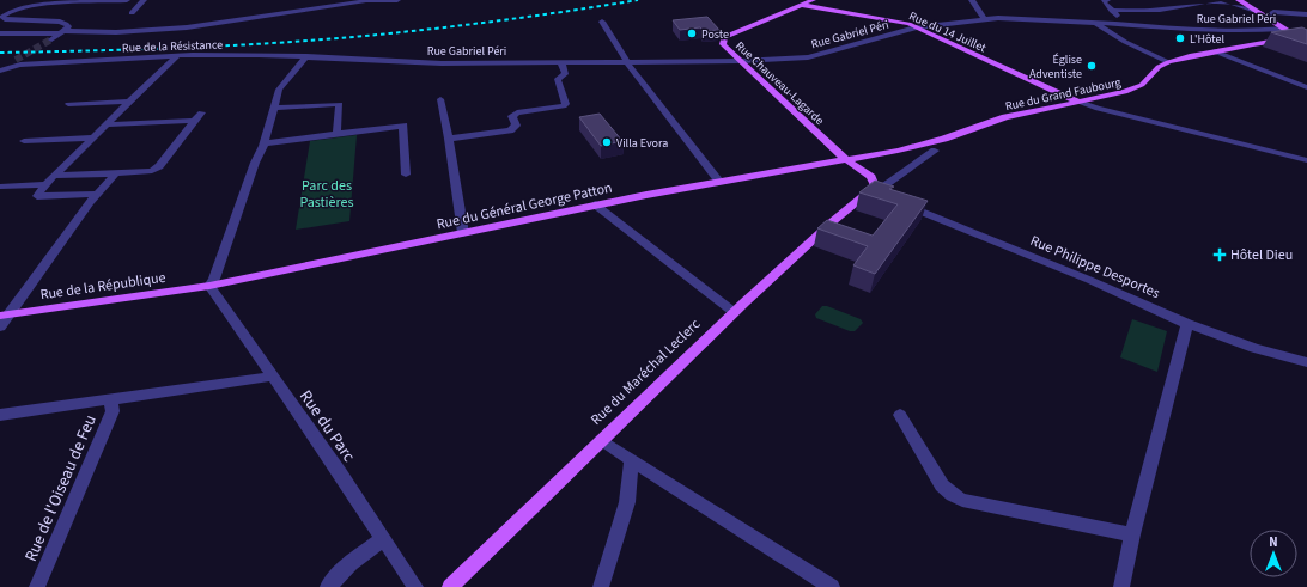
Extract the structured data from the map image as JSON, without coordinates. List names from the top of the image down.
{
  "streets": {
    "main road": [
      "Rue du 14 Juillet",
      "Rue Chauveau-Lagarde",
      "Rue du Grand Faubourg",
      "Rue du Général George Patton",
      "Rue de la République",
      "Rue du Maréchal Leclerc"
    ],
    "street": [
      "Rue Gabriel Péri",
      "Rue de la Résistance",
      "Rue Philippe Desportes",
      "Rue du Parc",
      "Rue de l'Oiseau de Feu"
    ]
  },
  "crossings": [
    ["Rue Gabriel Péri", "Rue du 14 Juillet"],
    ["Rue Gabriel Péri", "Rue de la Résistance"],
    ["Rue Gabriel Péri", "Rue Chauveau-Lagarde"],
    ["Rue du 14 Juillet", "Rue Chauveau-Lagarde"],
    ["Rue du 14 Juillet", "Rue du Grand Faubourg"],
    ["Rue Chauveau-Lagarde", "Rue du Grand Faubourg"],
    ["Rue Chauveau-Lagarde", "Rue du Général George Patton"],
    ["Rue du Grand Faubourg", "Rue du Général George Patton"],
    ["Rue du Général George Patton", "Rue de la République"],
    ["Rue du Général George Patton", "Rue du Parc"],
    ["Rue de la République", "Rue du Parc"]
  ],
  "parks": ["Parc des Pastières"],
  "places": {
    "other": [
      "Poste",
      "L'Hôtel",
      "Église Adventiste",
      "Villa Evora"
    ],
    "health": ["Hôtel Dieu"]
  },
  "north": "top"
}
